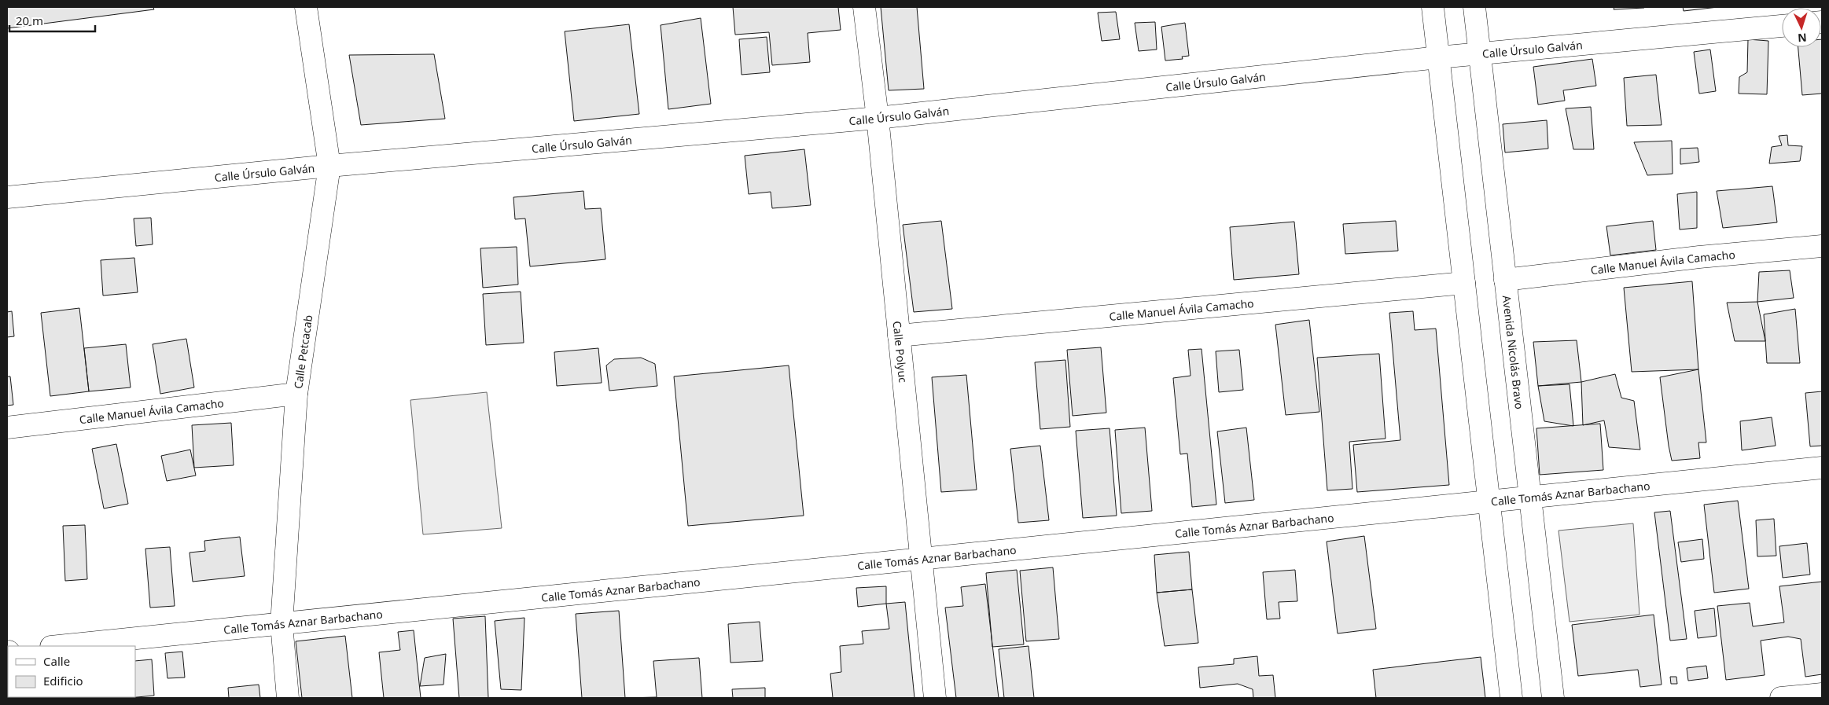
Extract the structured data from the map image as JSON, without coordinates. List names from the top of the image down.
{
  "streets": {
    "street": [
      "Calle Úrsulo Galván",
      "Calle Manuel Ávila Camacho",
      "Calle Petcacab",
      "Calle Polyuc",
      "Avenida Nicolás Bravo",
      "Calle Tomás Aznar Barbachano"
    ]
  },
  "crossings": [
    ["Calle Úrsulo Galván", "Calle Petcacab"],
    ["Calle Úrsulo Galván", "Calle Polyuc"],
    ["Calle Úrsulo Galván", "Avenida Nicolás Bravo"],
    ["Calle Manuel Ávila Camacho", "Calle Petcacab"],
    ["Calle Manuel Ávila Camacho", "Calle Polyuc"],
    ["Calle Manuel Ávila Camacho", "Avenida Nicolás Bravo"],
    ["Calle Petcacab", "Calle Tomás Aznar Barbachano"],
    ["Calle Polyuc", "Calle Tomás Aznar Barbachano"],
    ["Avenida Nicolás Bravo", "Calle Tomás Aznar Barbachano"]
  ],
  "legend": ["Calle", "Edificio"],
  "scale_bar": "20 m",
  "north": "bottom"
}
